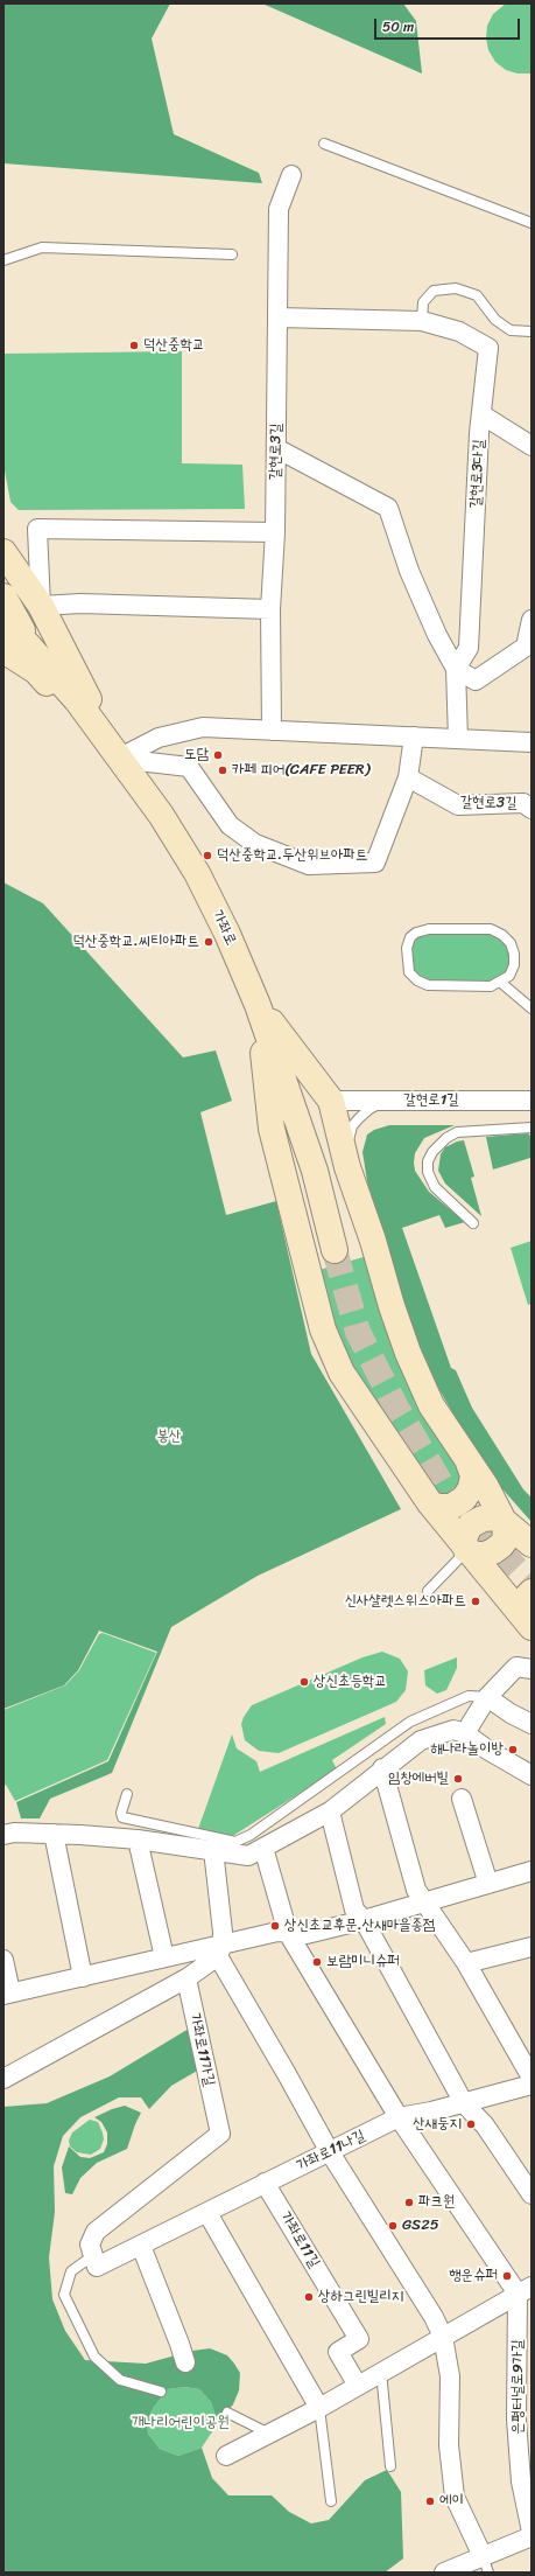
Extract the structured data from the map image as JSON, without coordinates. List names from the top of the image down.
{
  "streets": {
    "main road": ["가좌로"],
    "street": [
      "갈현로3길",
      "갈현로3다길",
      "갈현로1길",
      "가좌로11가길",
      "가좌로11나길",
      "가좌로11길",
      "은평터널로9가길"
    ]
  },
  "crossings": [
    ["가좌로11가길", "가좌로11나길"],
    ["가좌로11나길", "가좌로11길"]
  ],
  "parks": ["봉산", "개나리어린이공원"],
  "places": [
    "덕산중학교",
    "도담",
    "카페 피어(CAFE PEER)",
    "덕산중학교.두산위브아파트",
    "덕산중학교.씨티아파트",
    "신사샬렛스위스아파트",
    "상신초등학교",
    "해나라놀이방",
    "임창에버빌",
    "상신초교후문.산새마을종점",
    "보람미니슈퍼",
    "산새둥지",
    "파크원",
    "GS25",
    "행운슈퍼",
    "상하그린빌리지",
    "에이"
  ],
  "scale_bar": "50 m"
}
